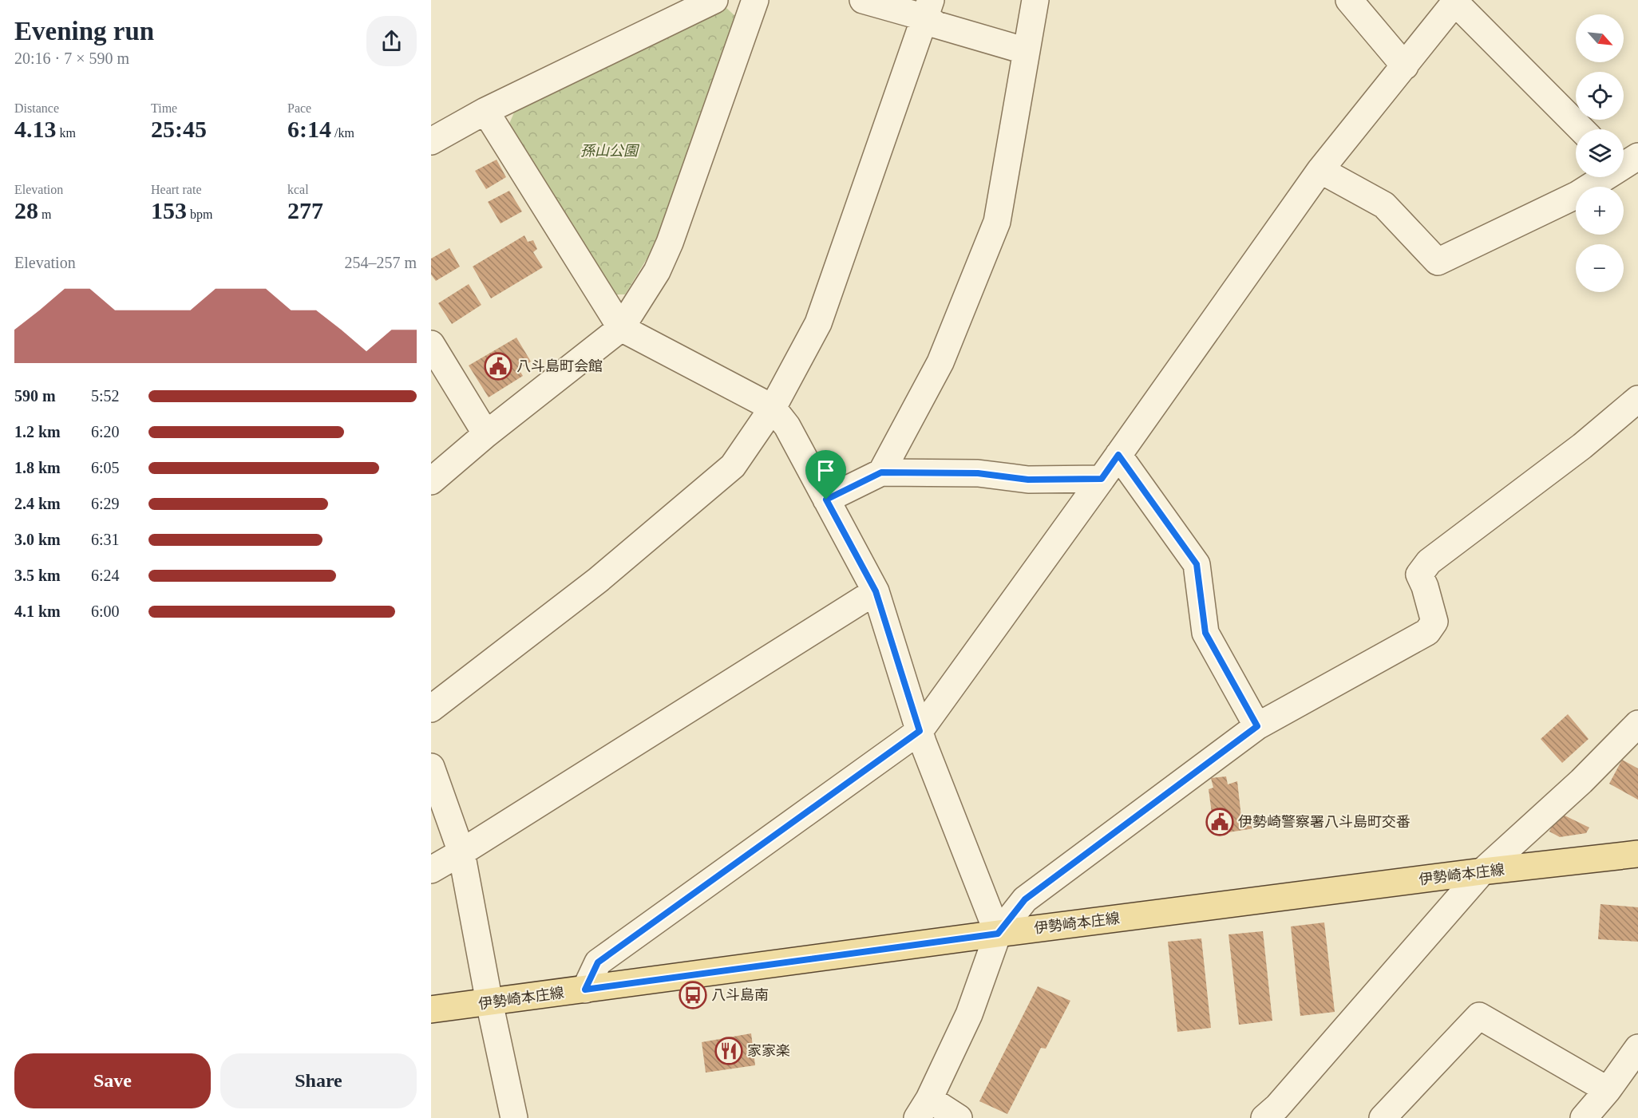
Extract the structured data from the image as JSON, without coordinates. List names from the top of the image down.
{
  "streets": {
    "main road": ["伊勢崎本庄線"]
  },
  "parks": ["孫山公園"],
  "places": {
    "public building": ["八斗島町会館", "伊勢崎警察署八斗島町交番"],
    "bus stop": ["八斗島南"],
    "restaurant": ["家家楽"]
  },
  "north": "bottom right",
  "page": {
    "heading": ["Evening run", "20:16 · 7 × 590 m"],
    "map_buttons": ["+", "−"],
    "stats": [
      ["Distance", "4.13 km"],
      ["Time", "25:45"],
      ["Pace", "6:14 /km"],
      ["Elevation", "28 m"],
      ["Heart rate", "153 bpm"],
      ["kcal", "277"]
    ],
    "chart": ["Elevation", "254–257 m"],
    "list": [
      {
        "name": "590 m",
        "note": "5:52"
      },
      {
        "name": "1.2 km",
        "note": "6:20"
      },
      {
        "name": "1.8 km",
        "note": "6:05"
      },
      {
        "name": "2.4 km",
        "note": "6:29"
      },
      {
        "name": "3.0 km",
        "note": "6:31"
      },
      {
        "name": "3.5 km",
        "note": "6:24"
      },
      {
        "name": "4.1 km",
        "note": "6:00"
      }
    ],
    "buttons": ["Save", "Share"]
  }
}
